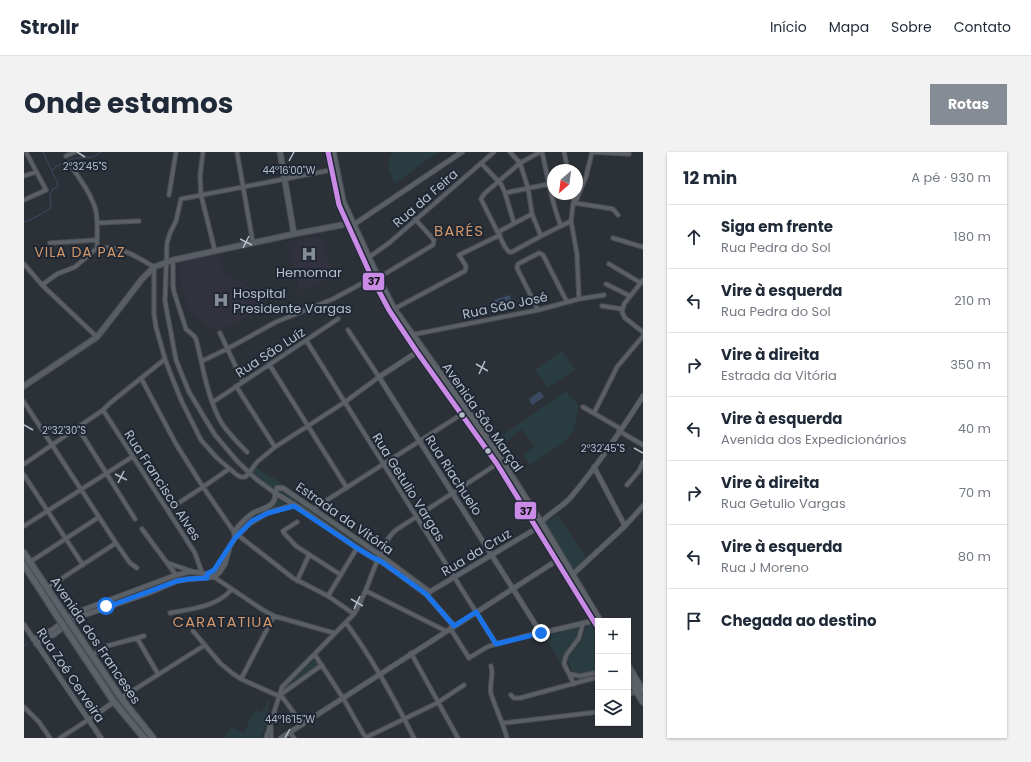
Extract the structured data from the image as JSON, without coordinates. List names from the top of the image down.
{
  "streets": {
    "main road": ["Avenida São Marçal", "Avenida dos Franceses"],
    "street": [
      "Rua da Feira",
      "Rua São José",
      "Rua São Luíz",
      "Rua Riachuelo",
      "Rua Francisco Alves",
      "Rua Getulio Vargas",
      "Estrada da Vitória",
      "Rua da Cruz",
      "Rua Zoé Cerveira"
    ]
  },
  "crossings": [
    ["Rua da Feira", "Avenida São Marçal"],
    ["Rua São José", "Avenida São Marçal"],
    ["Rua São Luíz", "Rua Getulio Vargas"],
    ["Avenida São Marçal", "Rua da Cruz"],
    ["Rua Riachuelo", "Rua da Cruz"],
    ["Rua Getulio Vargas", "Estrada da Vitória"],
    ["Rua Getulio Vargas", "Rua da Cruz"],
    ["Estrada da Vitória", "Rua da Cruz"]
  ],
  "districts": ["BARÉS", "VILA DA PAZ", "CARATATIUA"],
  "places": {
    "hospital": ["Hemomar", "Hospital Presidente Vargas"]
  },
  "lines": ["transit line 37"],
  "north": "bottom left",
  "page": {
    "header": "Strollr",
    "nav": [
      "Início",
      "Mapa",
      "Sobre",
      "Contato"
    ],
    "title": "Onde estamos",
    "buttons": "Rotas",
    "heading": ["12 min", "A pé · 930 m"],
    "list": [
      ["Siga em frente", "Rua Pedra do Sol", "180 m"],
      ["Vire à esquerda", "Rua Pedra do Sol", "210 m"],
      ["Vire à direita", "Estrada da Vitória", "350 m"],
      ["Vire à esquerda", "Avenida dos Expedicionários", "40 m"],
      ["Vire à direita", "Rua Getulio Vargas", "70 m"],
      ["Vire à esquerda", "Rua J Moreno", "80 m"],
      "Chegada ao destino"
    ],
    "map_buttons": ["+", "−"]
  },
  "coordinates": [
    "2°32'45\"S",
    "44°16'00\"W",
    "2°32'30\"S",
    "44°16'15\"W"
  ]
}
